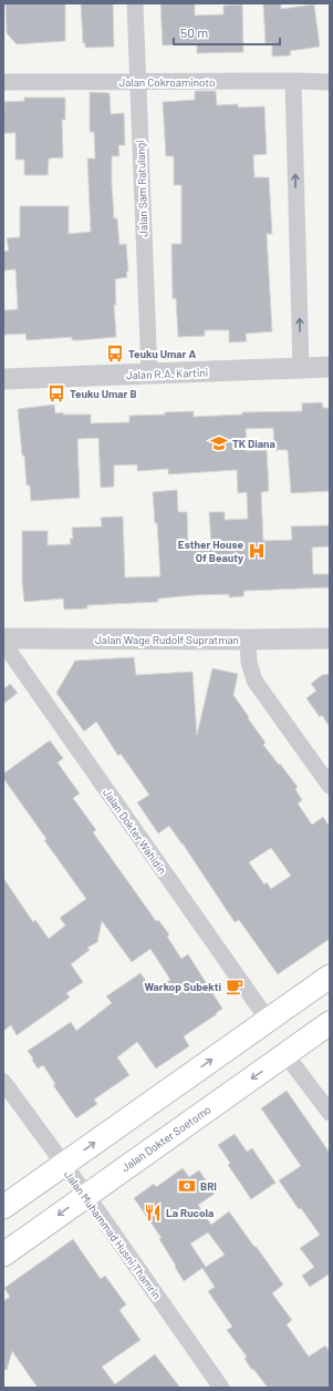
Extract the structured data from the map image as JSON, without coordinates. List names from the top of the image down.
{
  "streets": {
    "main road": ["Jalan Dokter Soetomo"],
    "street": [
      "Jalan Cokroaminoto",
      "Jalan Sam Ratulangi",
      "Jalan R.A. Kartini",
      "Jalan Wage Rudolf Supratman",
      "Jalan Dokter Wahidin",
      "Jalan Muhammad Husni Thamrin"
    ]
  },
  "crossings": [
    ["Jalan Cokroaminoto", "Jalan Sam Ratulangi"],
    ["Jalan Sam Ratulangi", "Jalan R.A. Kartini"],
    ["Jalan Dokter Soetomo", "Jalan Muhammad Husni Thamrin"]
  ],
  "places": {
    "bus stop": ["Teuku Umar A", "Teuku Umar B"],
    "school or university": ["TK Diana"],
    "hospital": ["Esther House Of Beauty"],
    "cafe": ["Warkop Subekti"],
    "bank": ["BRI"],
    "restaurant": ["La Rucola"]
  },
  "scale_bar": "50 m"
}
